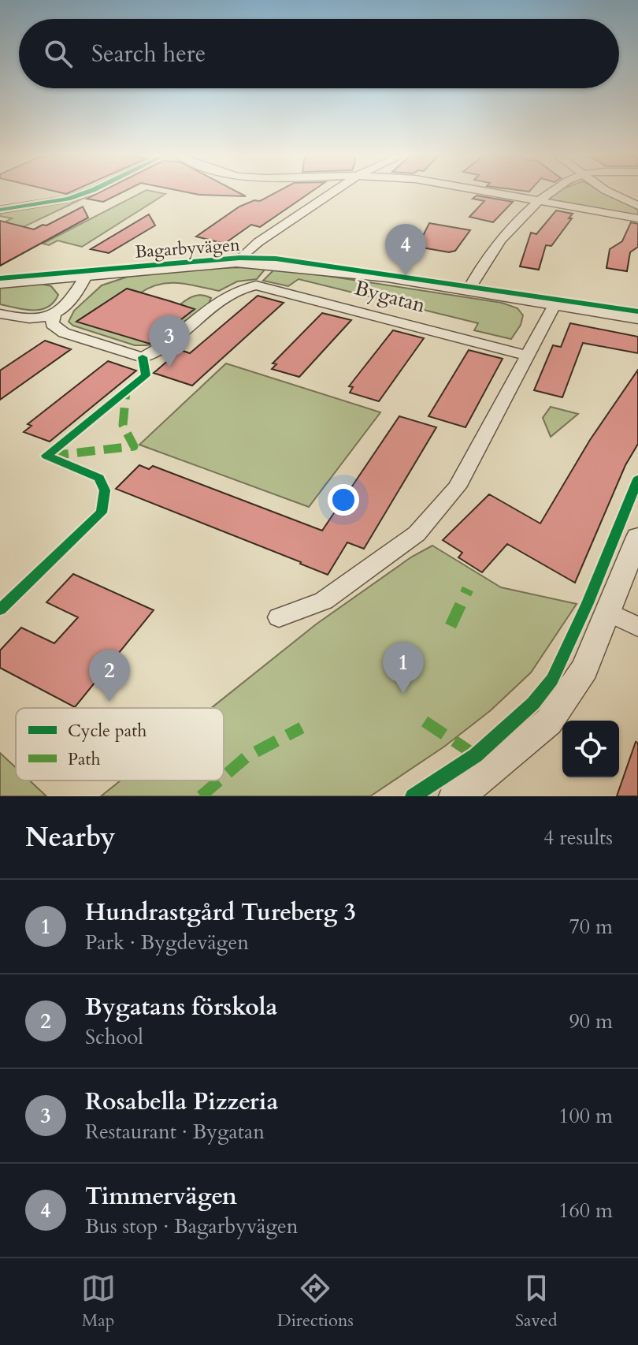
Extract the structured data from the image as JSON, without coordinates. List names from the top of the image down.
{
  "streets": {
    "street": ["Bagarbyvägen", "Bygatan"]
  },
  "legend": ["Cycle path", "Path"],
  "page": {
    "search": "Search here",
    "pins": [
      "4",
      "3",
      "1",
      "2"
    ],
    "heading": ["Nearby", "4 results"],
    "list": [
      {
        "mark": "1",
        "name": "Hundrastgård Tureberg 3",
        "note": "Park · Bygdevägen",
        "value": "70 m"
      },
      {
        "mark": "2",
        "name": "Bygatans förskola",
        "note": "School",
        "value": "90 m"
      },
      {
        "mark": "3",
        "name": "Rosabella Pizzeria",
        "note": "Restaurant · Bygatan",
        "value": "100 m"
      },
      {
        "mark": "4",
        "name": "Timmervägen",
        "note": "Bus stop · Bagarbyvägen",
        "value": "160 m"
      }
    ],
    "nav": ["Map", "Directions", "Saved"]
  }
}
